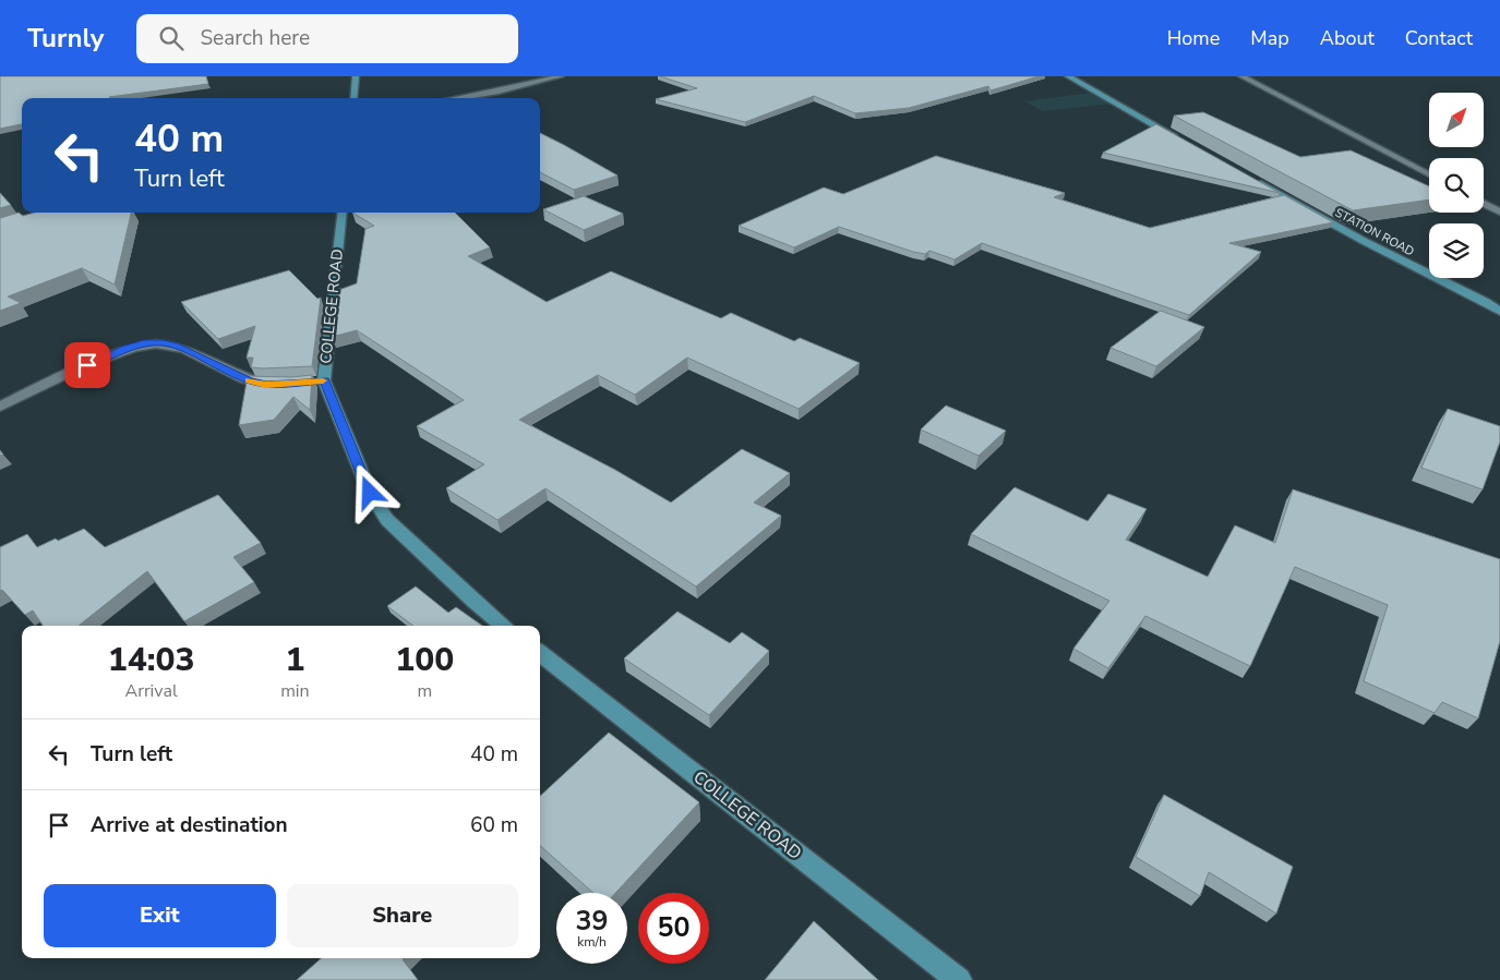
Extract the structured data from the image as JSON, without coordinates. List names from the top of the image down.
{
  "streets": {
    "main road": ["STATION ROAD", "COLLEGE ROAD"]
  },
  "north": "top right",
  "page": {
    "header": "Turnly",
    "search": "Search here",
    "nav": [
      "Home",
      "Map",
      "About",
      "Contact"
    ],
    "turn": ["40 m", "Turn left"],
    "eta": [
      "14:03",
      "Arrival",
      "1",
      "min",
      "100",
      "m"
    ],
    "list": [
      {
        "name": "Turn left",
        "value": "40 m"
      },
      {
        "name": "Arrive at destination",
        "value": "60 m"
      }
    ],
    "buttons": ["Exit", "Share"],
    "speed": "39 km/h",
    "limit": "50"
  }
}
